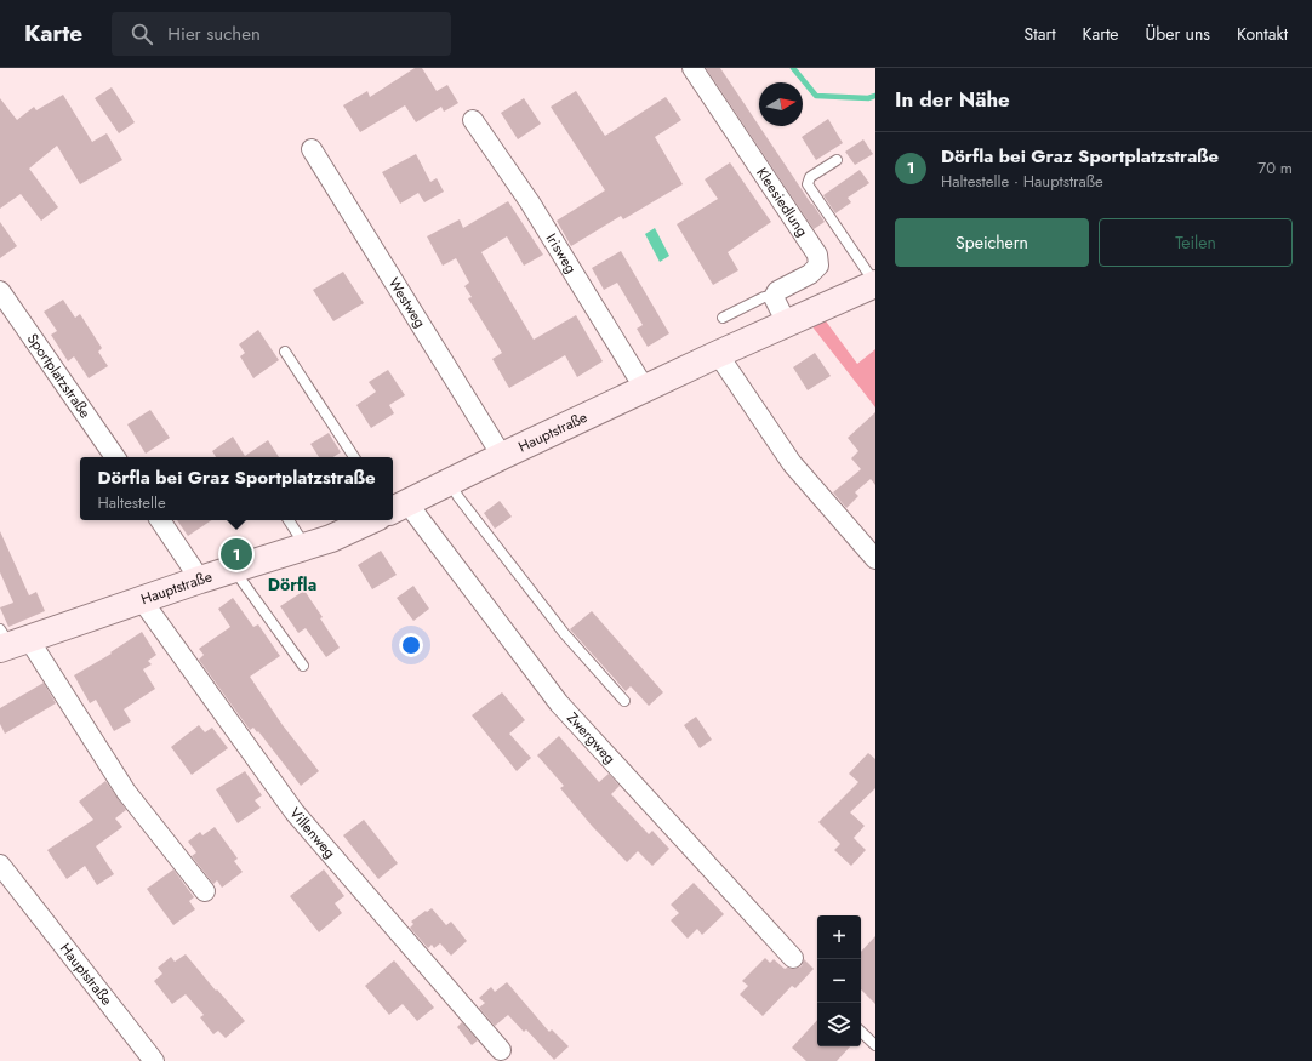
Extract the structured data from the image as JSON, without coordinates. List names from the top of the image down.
{
  "streets": {
    "main road": ["Hauptstraße"],
    "street": [
      "Kleesiedlung",
      "Irisweg",
      "Westweg",
      "Sportplatzstraße",
      "Zwergweg",
      "Villenweg"
    ]
  },
  "crossings": [
    ["Irisweg", "Hauptstraße"],
    ["Westweg", "Hauptstraße"],
    ["Hauptstraße", "Zwergweg"],
    ["Hauptstraße", "Villenweg"]
  ],
  "districts": ["Dörfla"],
  "north": "right",
  "page": {
    "header": "Karte",
    "search": "Hier suchen",
    "nav": [
      "Start",
      "Karte",
      "Über uns",
      "Kontakt"
    ],
    "heading": "In der Nähe",
    "list": [
      {
        "mark": "1",
        "name": "Dörfla bei Graz Sportplatzstraße",
        "note": "Haltestelle · Hauptstraße",
        "value": "70 m"
      }
    ],
    "buttons": ["Speichern", "Teilen"],
    "popup": ["Dörfla bei Graz Sportplatzstraße", "Haltestelle"],
    "pins": "1",
    "map_buttons": ["+", "−"]
  }
}
